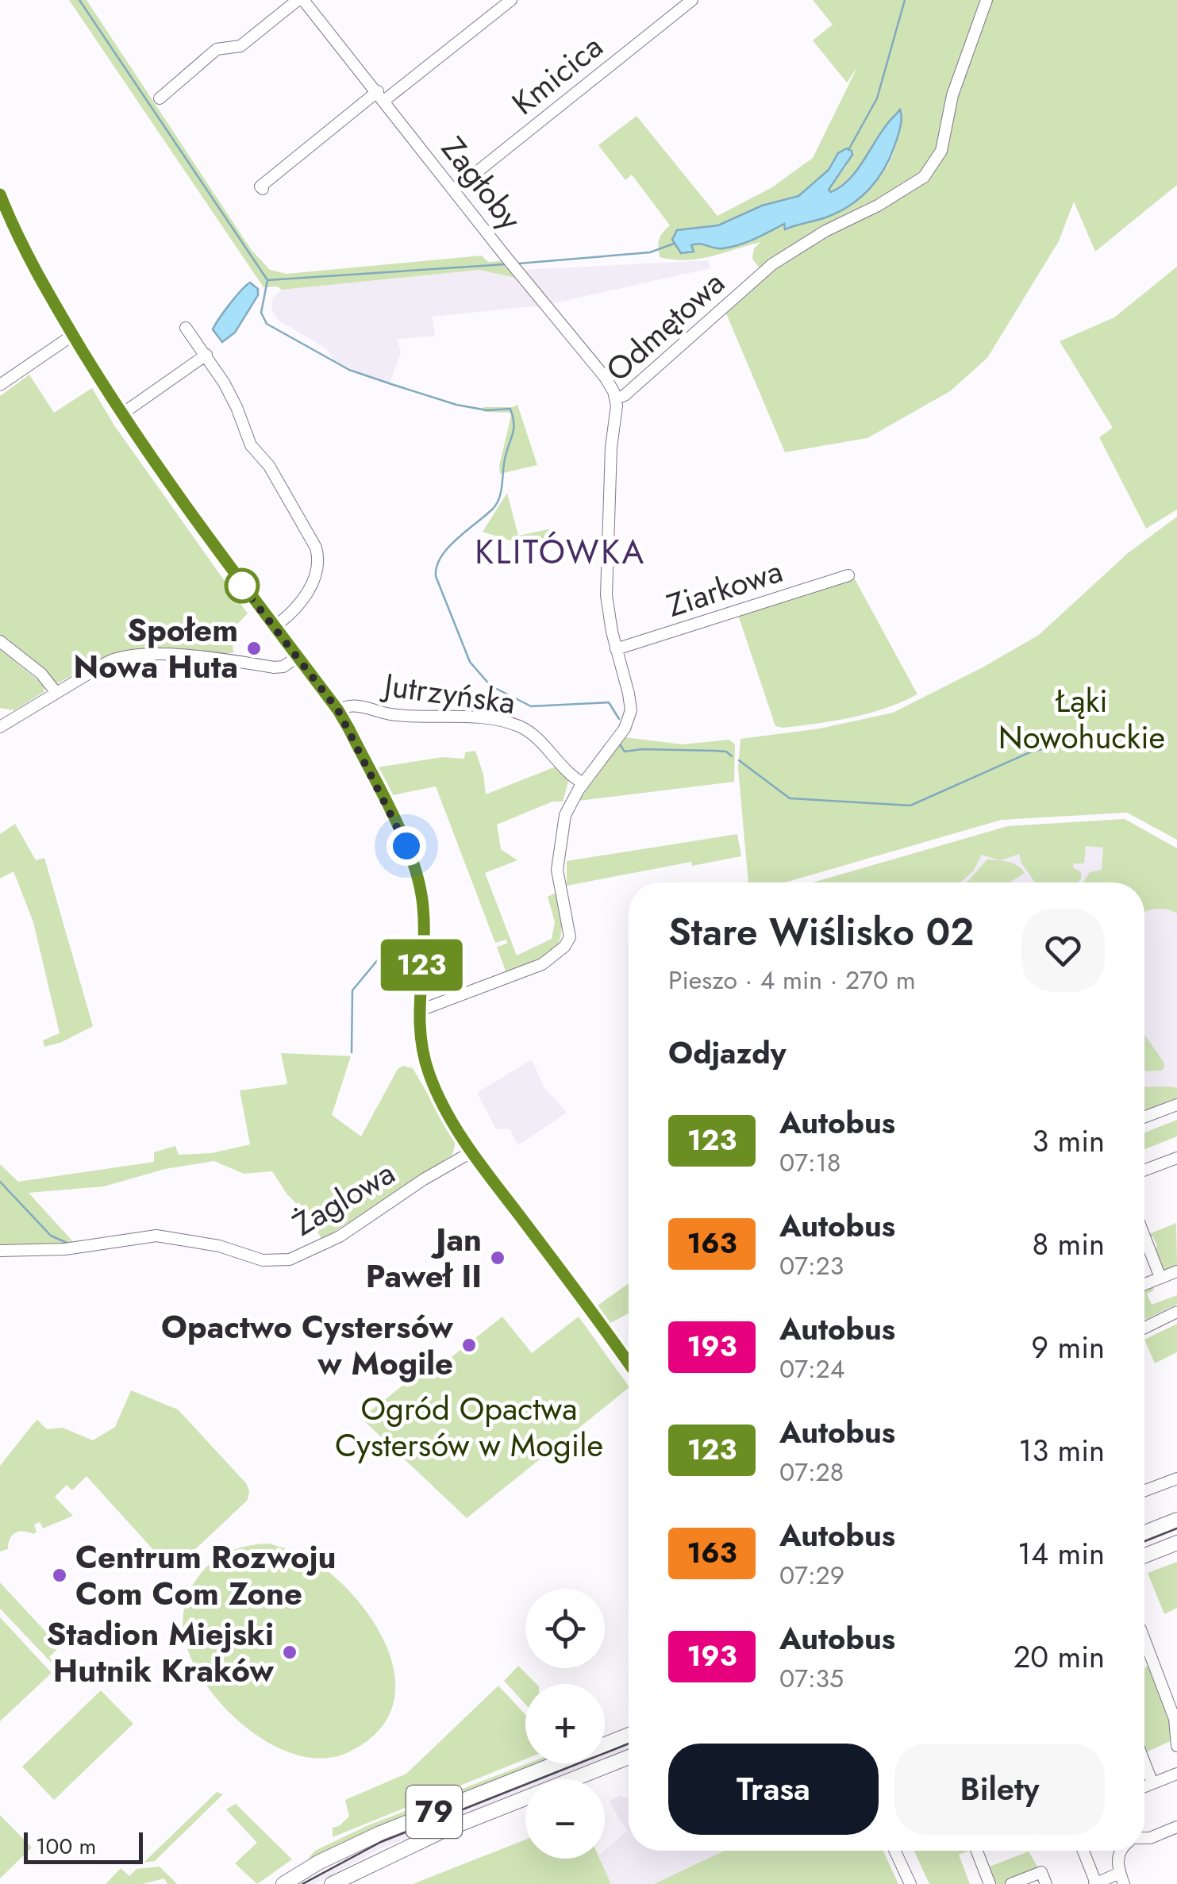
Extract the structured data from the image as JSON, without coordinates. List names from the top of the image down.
{
  "streets": {
    "main road": ["79"],
    "street": [
      "Kmicica",
      "Zagłoby",
      "Odmętowa",
      "Ziarkowa",
      "Jutrzyńska",
      "Żaglowa"
    ]
  },
  "crossings": [
    ["Kmicica", "Zagłoby"],
    ["Zagłoby", "Odmętowa"],
    ["Odmętowa", "Ziarkowa"],
    ["Odmętowa", "Jutrzyńska"]
  ],
  "districts": ["KLITÓWKA"],
  "parks": ["Łąki Nowohuckie", "Ogród Opactwa Cystersów w Mogile"],
  "places": [
    "Społem Nowa Huta",
    "Jan Paweł II",
    "Opactwo Cystersów w Mogile",
    "Centrum Rozwoju Com Com Zone",
    "Stadion Miejski Hutnik Kraków"
  ],
  "lines": ["bus line 123"],
  "scale_bar": "100 m",
  "page": {
    "on_map": "123",
    "heading": [
      ["Stare Wiślisko 02", "Pieszo · 4 min · 270 m"],
      "Odjazdy"
    ],
    "list": [
      {
        "mark": "123",
        "name": "Autobus",
        "note": "07:18",
        "value": "3 min"
      },
      {
        "mark": "163",
        "name": "Autobus",
        "note": "07:23",
        "value": "8 min"
      },
      {
        "mark": "193",
        "name": "Autobus",
        "note": "07:24",
        "value": "9 min"
      },
      {
        "mark": "123",
        "name": "Autobus",
        "note": "07:28",
        "value": "13 min"
      },
      {
        "mark": "163",
        "name": "Autobus",
        "note": "07:29",
        "value": "14 min"
      },
      {
        "mark": "193",
        "name": "Autobus",
        "note": "07:35",
        "value": "20 min"
      }
    ],
    "map_buttons": ["+", "−"],
    "buttons": ["Trasa", "Bilety"],
    "scale": "100 m"
  }
}
